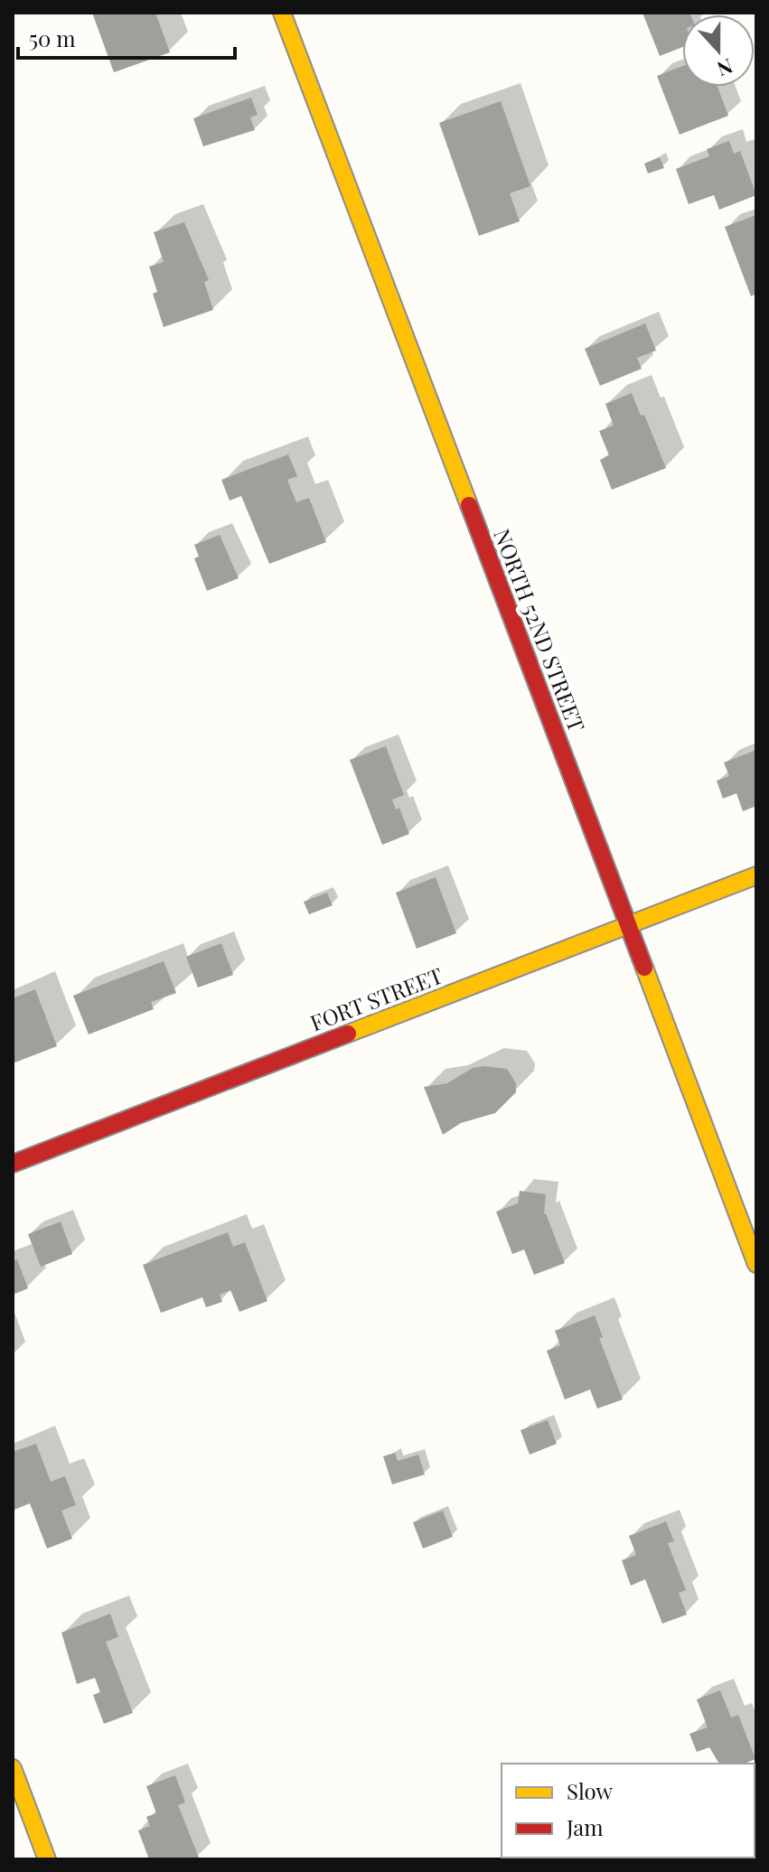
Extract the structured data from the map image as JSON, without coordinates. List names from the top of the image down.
{
  "streets": {
    "main road": ["NORTH 52ND STREET", "FORT STREET"]
  },
  "crossings": [
    ["NORTH 52ND STREET", "FORT STREET"]
  ],
  "legend": ["Slow", "Jam"],
  "scale_bar": "50 m",
  "north": "bottom"
}
